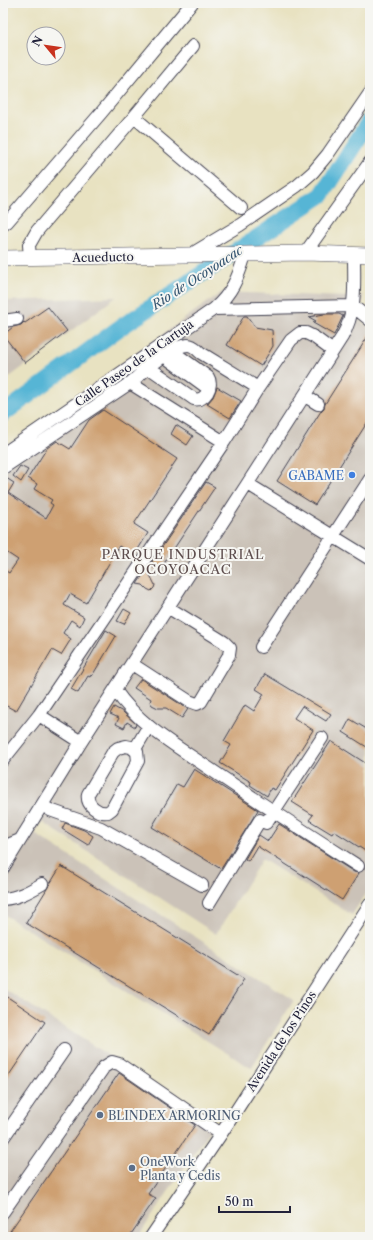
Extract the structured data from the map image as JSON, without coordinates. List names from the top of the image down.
{
  "streets": {
    "main road": ["Acueducto"],
    "street": ["Calle Paseo de la Cartuja", "Avenida de los Pinos"]
  },
  "crossings": [
    ["Acueducto", "Calle Paseo de la Cartuja"]
  ],
  "districts": ["PARQUE INDUSTRIAL OCOYOACAC"],
  "water": ["Rio de Ocoyoacac"],
  "places": ["GABAME", "BLINDEX ARMORING", "OneWork Planta y Cedis"],
  "scale_bar": "50 m",
  "north": "top left"
}
